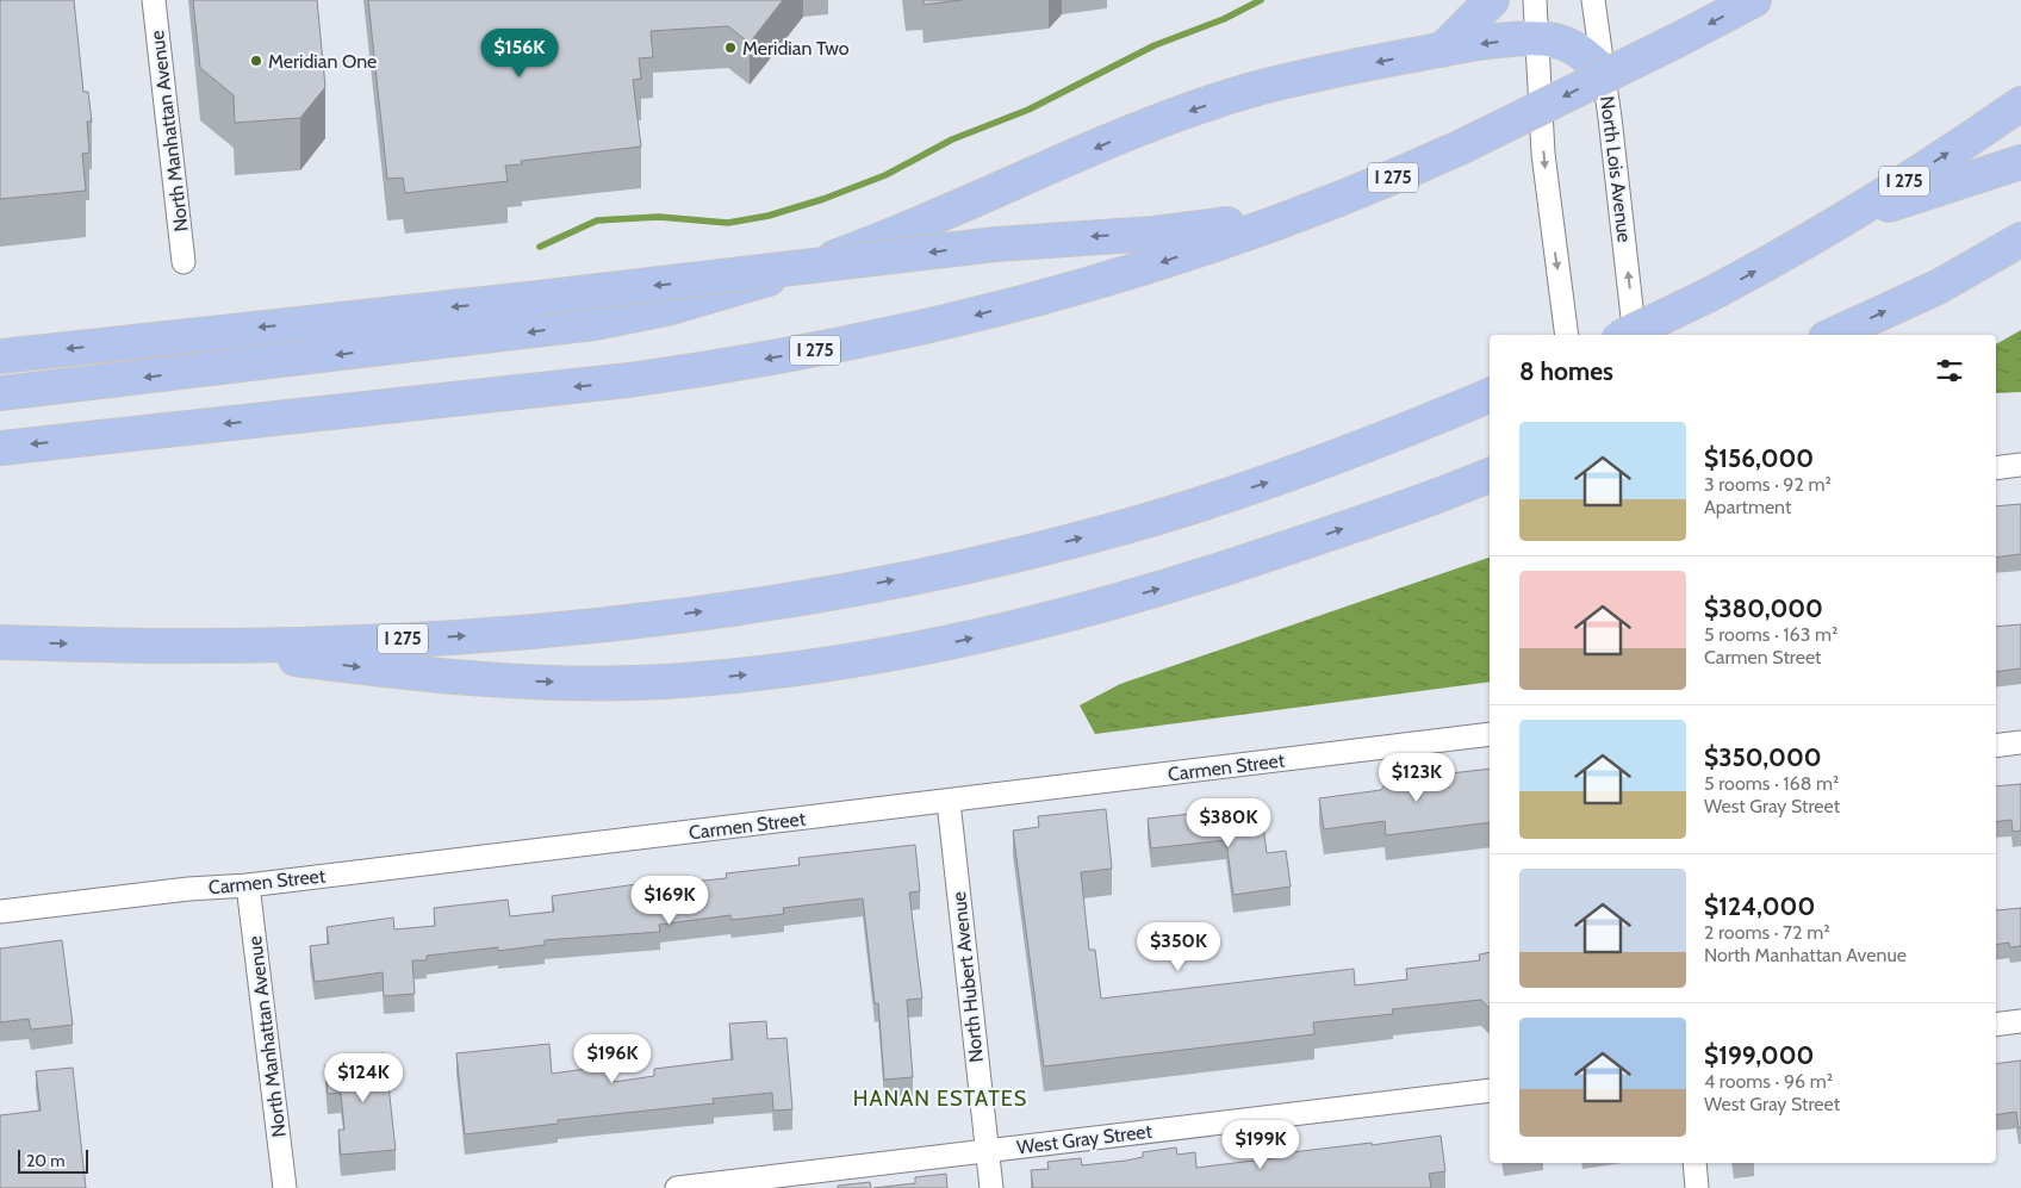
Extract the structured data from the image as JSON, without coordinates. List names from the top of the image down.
{
  "streets": {
    "highway": ["I 275"],
    "street": [
      "North Manhattan Avenue",
      "North Lois Avenue",
      "Carmen Street",
      "North Hubert Avenue",
      "West Gray Street"
    ]
  },
  "crossings": [
    ["North Manhattan Avenue", "Carmen Street"],
    ["Carmen Street", "North Hubert Avenue"],
    ["North Hubert Avenue", "West Gray Street"]
  ],
  "districts": ["HANAN ESTATES"],
  "places": ["Meridian Two", "Meridian One"],
  "scale_bar": "20 m",
  "page": {
    "price": [
      "$156K",
      "$123K",
      "$380K",
      "$169K",
      "$350K",
      "$196K",
      "$124K",
      "$199K"
    ],
    "heading": "8 homes",
    "list": [
      {
        "name": "$156,000",
        "note": "3 rooms · 92 m² · Apartment"
      },
      {
        "name": "$380,000",
        "note": "5 rooms · 163 m² · Carmen Street"
      },
      {
        "name": "$350,000",
        "note": "5 rooms · 168 m² · West Gray Street"
      },
      {
        "name": "$124,000",
        "note": "2 rooms · 72 m² · North Manhattan Avenue"
      },
      {
        "name": "$199,000",
        "note": "4 rooms · 96 m² · West Gray Street"
      }
    ],
    "scale": "20 m"
  }
}
